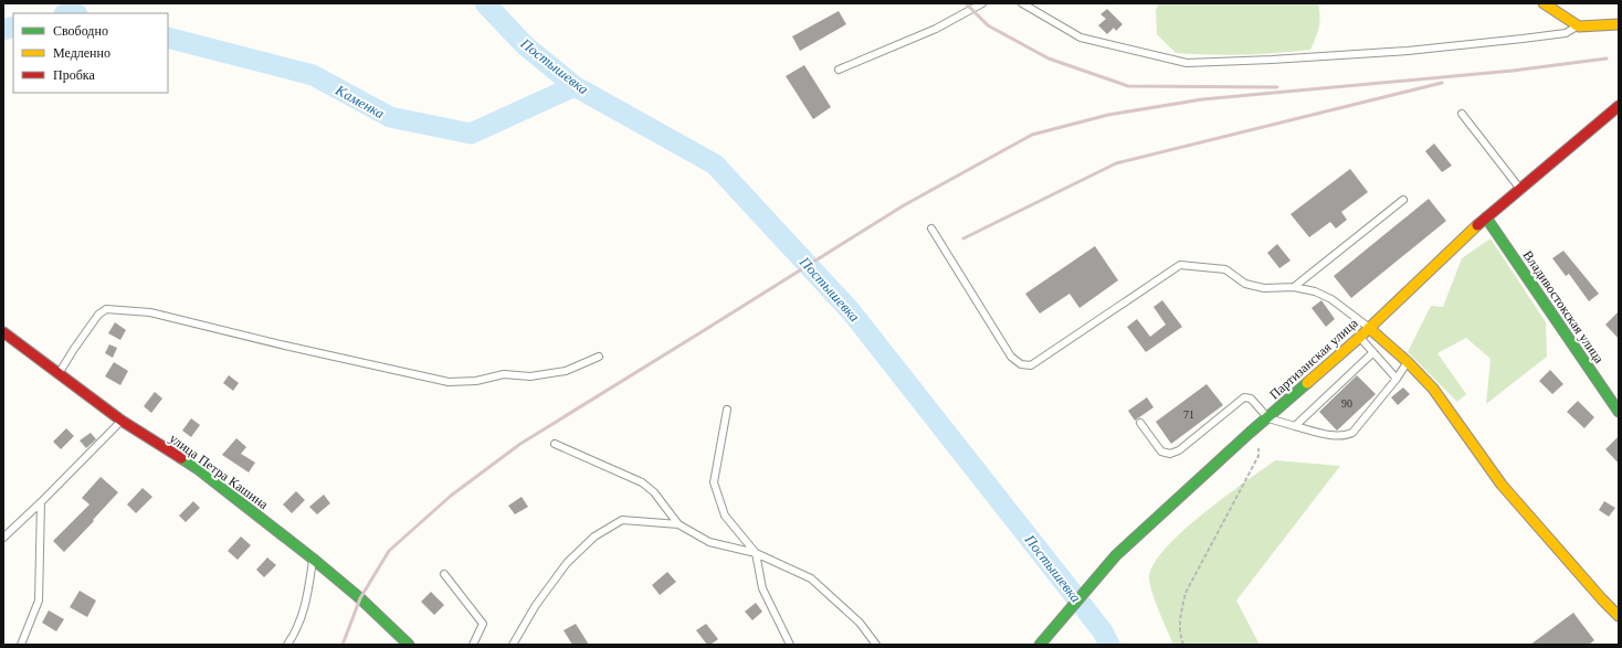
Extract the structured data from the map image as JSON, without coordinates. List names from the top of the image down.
{
  "streets": {
    "main road": ["Владивостокская улица", "Партизанская улица", "улица Петра Кашина"]
  },
  "crossings": [
    ["Владивостокская улица", "Партизанская улица"]
  ],
  "water": ["Постышевка", "Каменка"],
  "house_numbers": ["90", "71"],
  "legend": ["Свободно", "Медленно", "Пробка"]
}
